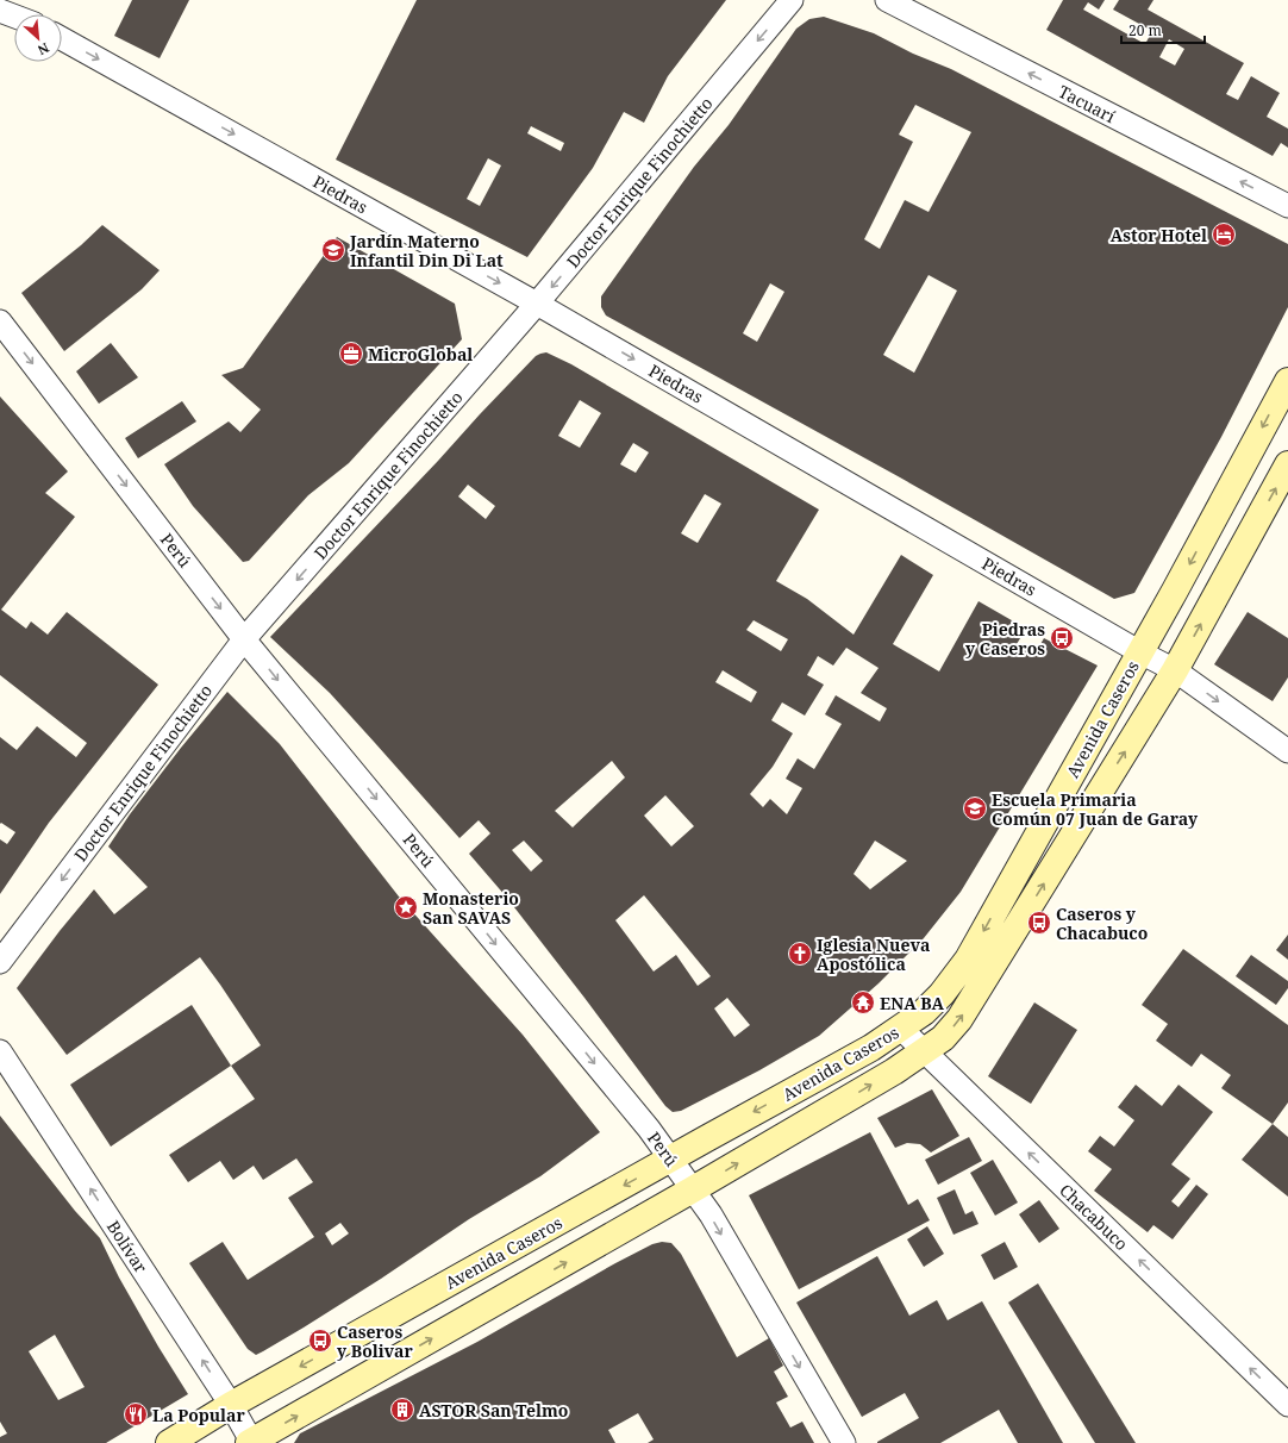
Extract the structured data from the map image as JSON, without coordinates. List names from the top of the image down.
{
  "streets": {
    "main road": ["Avenida Caseros"],
    "street": [
      "Tacuarí",
      "Doctor Enrique Finochietto",
      "Piedras",
      "Perú",
      "Chacabuco",
      "Bolívar"
    ]
  },
  "crossings": [
    ["Doctor Enrique Finochietto", "Piedras"],
    ["Doctor Enrique Finochietto", "Perú"],
    ["Piedras", "Avenida Caseros"],
    ["Perú", "Avenida Caseros"],
    ["Avenida Caseros", "Chacabuco"],
    ["Avenida Caseros", "Bolívar"]
  ],
  "one_way": [
    "Tacuarí",
    "Doctor Enrique Finochietto",
    "Piedras",
    "Perú",
    "Chacabuco",
    "Bolívar"
  ],
  "places": {
    "hotel": ["Astor Hotel"],
    "school or university": ["Jardín Materno Infantil Din Di Lat", "Escuela Primaria Común 07 Juan de Garay"],
    "office": ["MicroGlobal"],
    "bus stop": ["Piedras y Caseros", "Caseros y Chacabuco", "Caseros y Bolivar"],
    "place": ["Monasterio San SAVAS"],
    "church": ["Iglesia Nueva Apostólica"],
    "temple": ["ENA BA"],
    "building": ["ASTOR San Telmo"],
    "restaurant": ["La Popular"]
  },
  "scale_bar": "20 m",
  "north": "bottom right"
}
